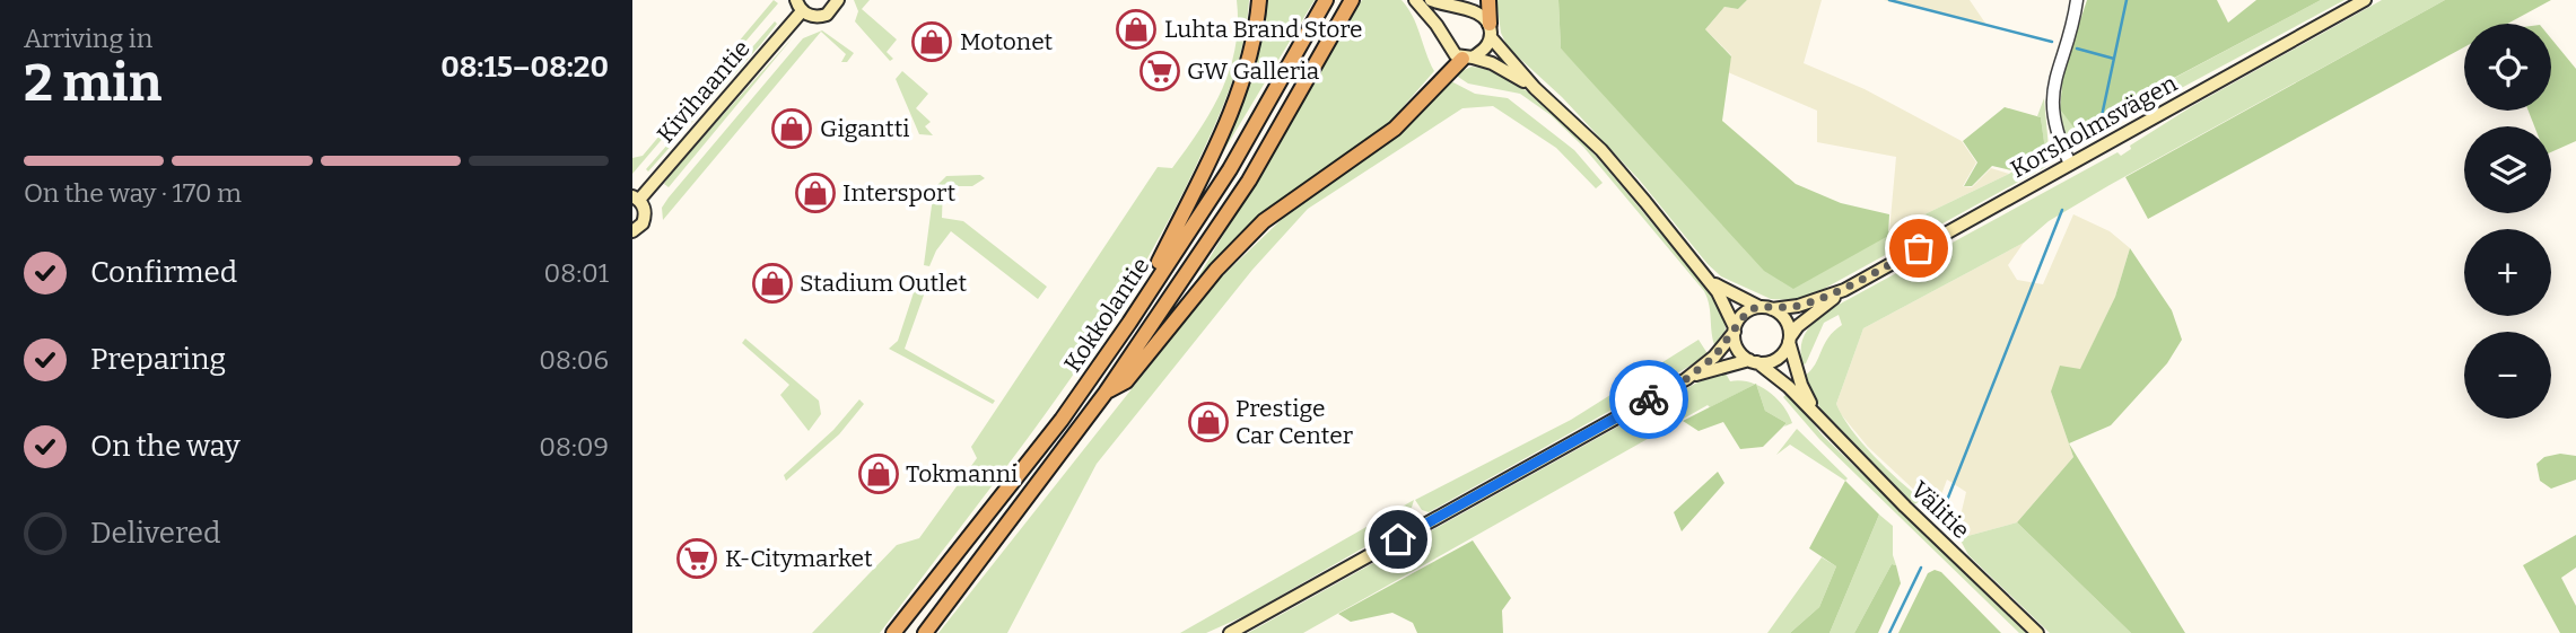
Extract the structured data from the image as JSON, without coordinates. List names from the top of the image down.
{
  "streets": {
    "highway": ["Kokkolantie"],
    "main road": ["Kivihaantie", "Korsholmsvägen", "Välitie"]
  },
  "crossings": [
    ["Korsholmsvägen", "Välitie"]
  ],
  "places": {
    "shop": [
      "Luhta Brand Store",
      "Motonet",
      "Gigantti",
      "Intersport",
      "Stadium Outlet",
      "Prestige Car Center",
      "Tokmanni"
    ],
    "supermarket": ["GW Galleria", "K-Citymarket"]
  },
  "page": {
    "heading": ["2 min", "Arriving in", "08:15–08:20"],
    "map_buttons": ["+", "−"],
    "bar": "On the way · 170 m",
    "list": [
      ["Confirmed", "08:01"],
      ["Preparing", "08:06"],
      ["On the way", "08:09"],
      "Delivered"
    ]
  }
}
